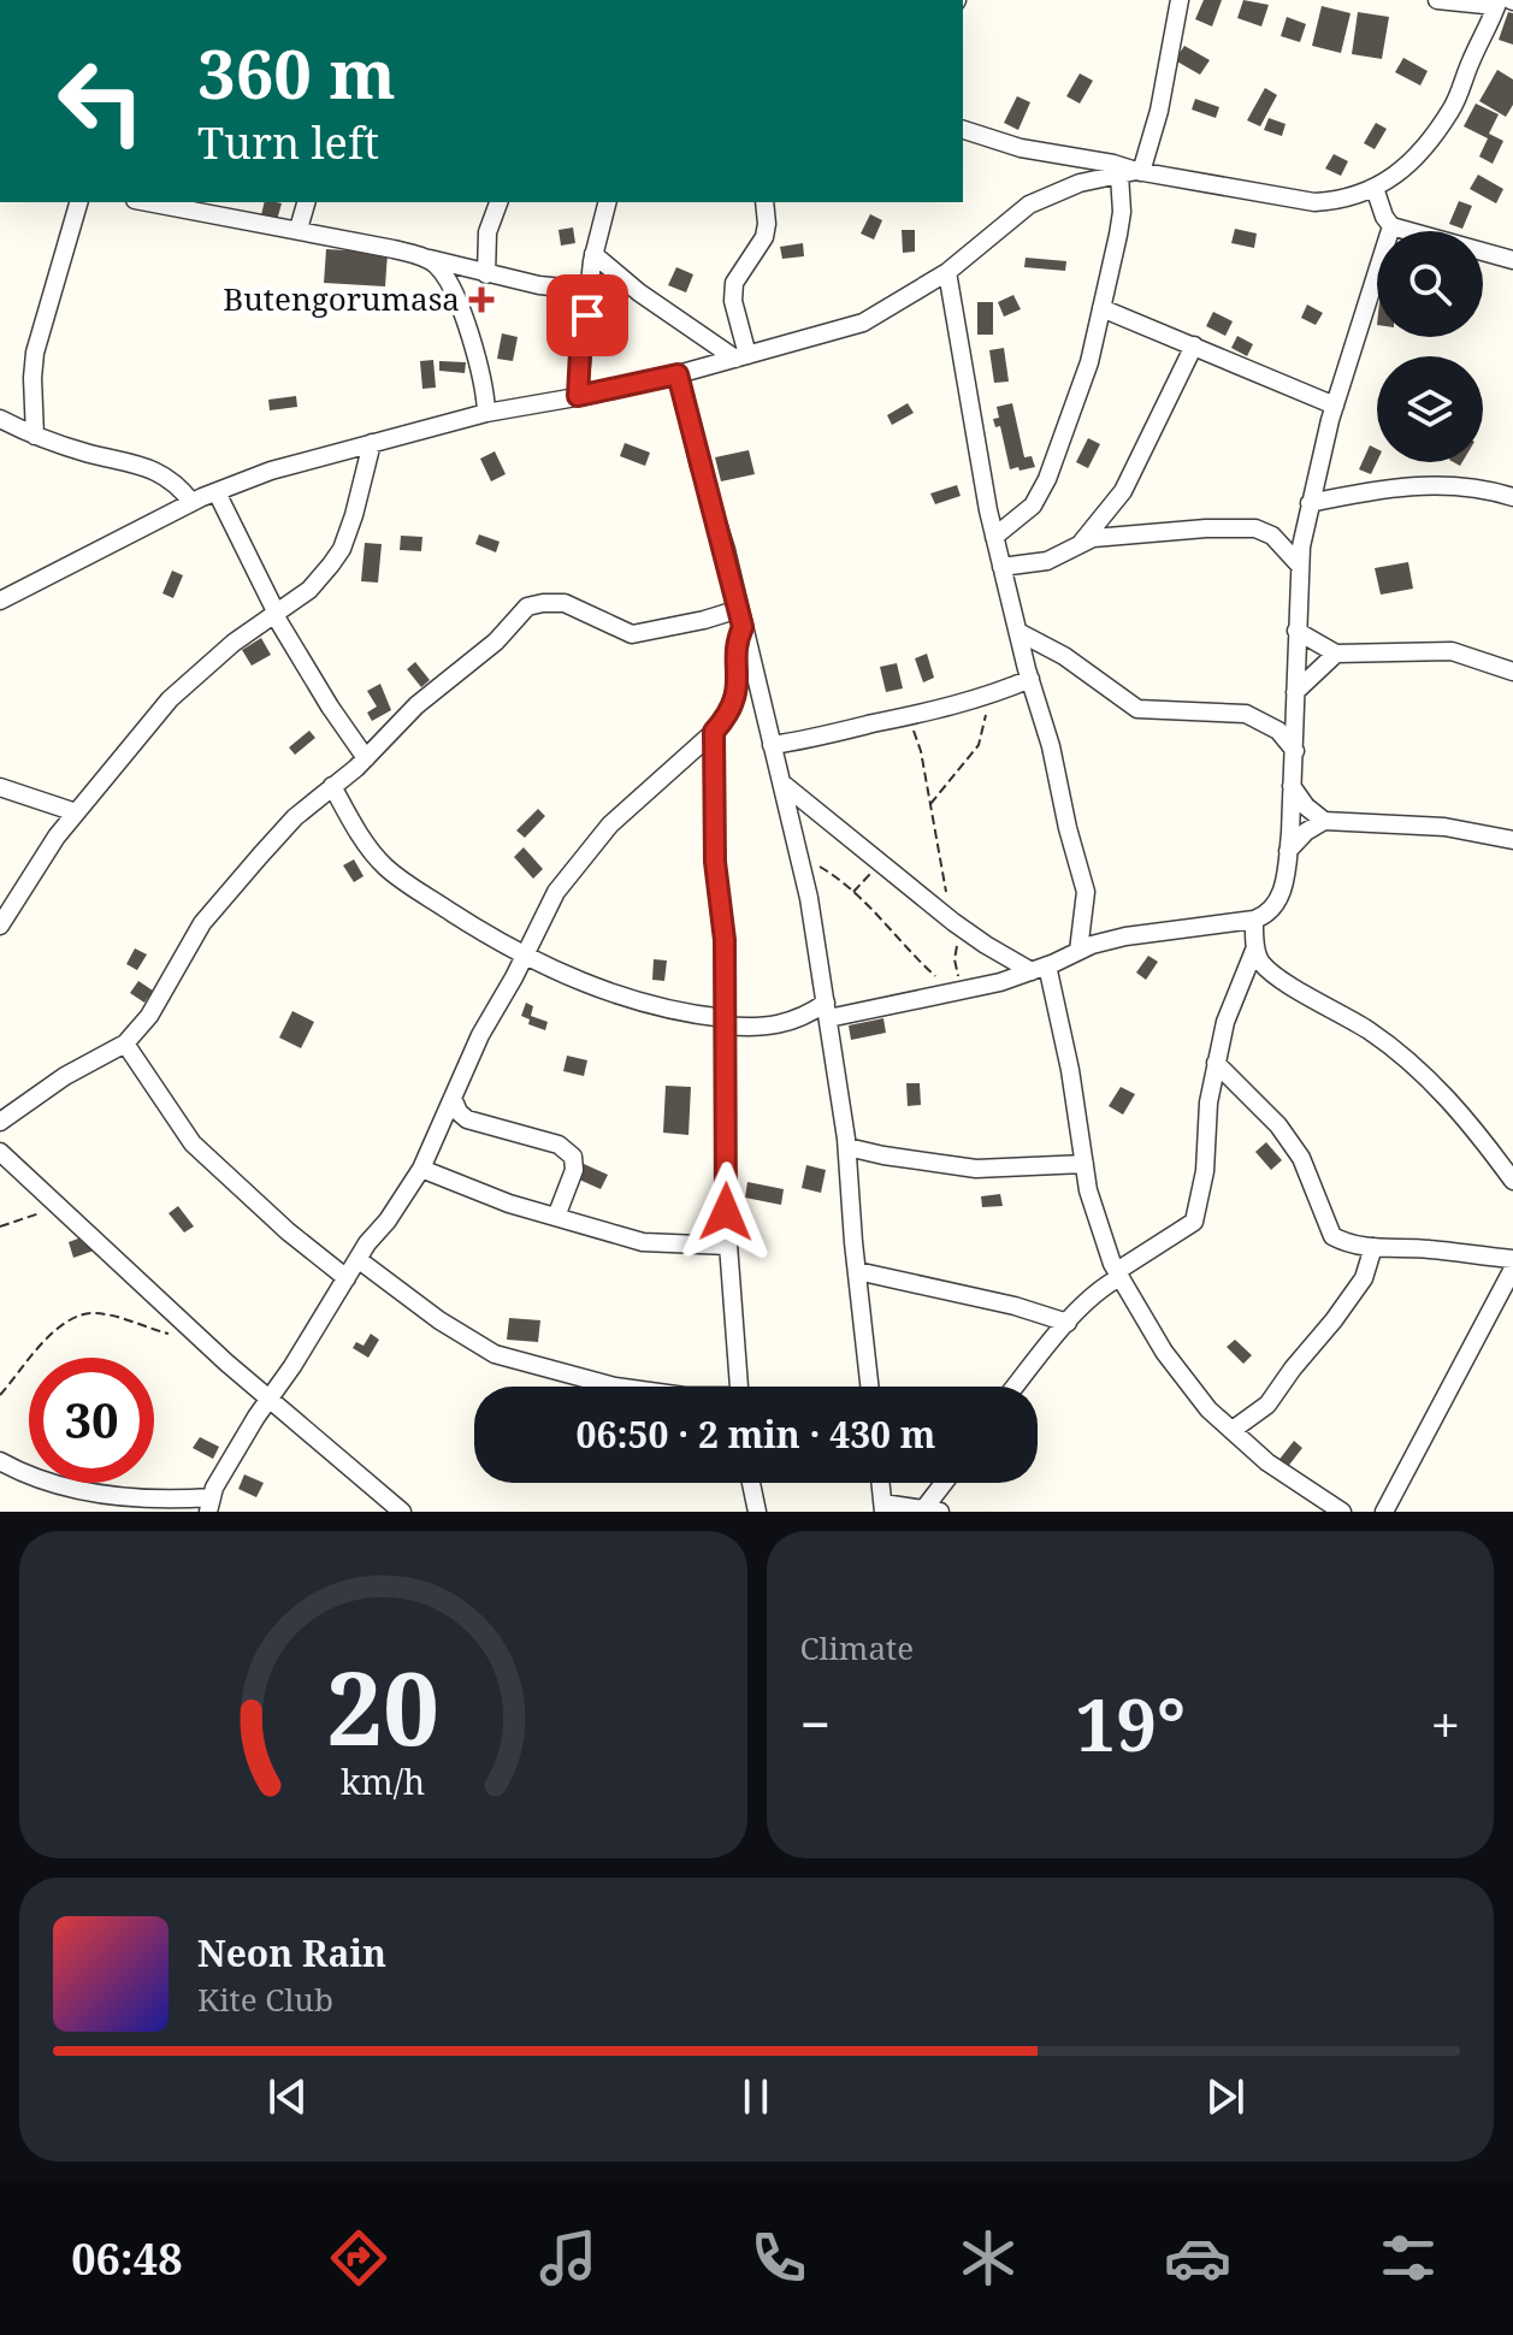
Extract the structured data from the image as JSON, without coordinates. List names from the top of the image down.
{
  "places": {
    "health": ["Butengorumasa"]
  },
  "page": {
    "turn": ["360 m", "Turn left"],
    "limit": "30",
    "trip": "06:50 · 2 min · 430 m",
    "tile": "Climate",
    "heat": ["−", "19°", "+"],
    "song": ["Neon Rain", "Kite Club"],
    "tabs": "06:48",
    "gauge": ["20", "km/h"]
  }
}
